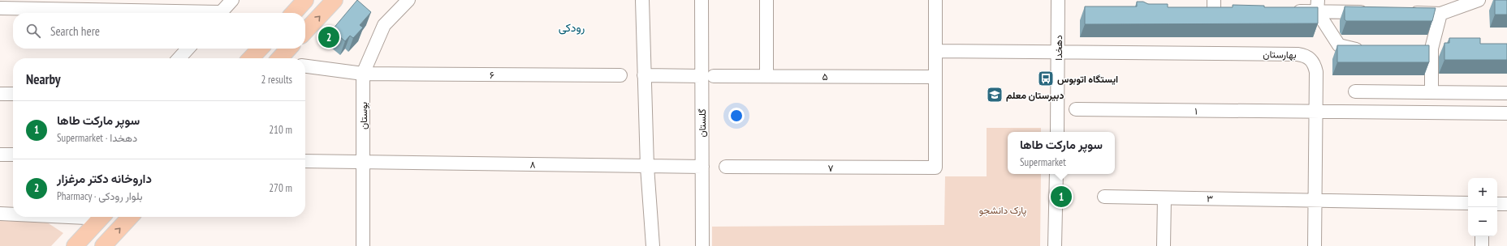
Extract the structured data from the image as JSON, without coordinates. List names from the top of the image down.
{
  "streets": {
    "street": [
      "دهخدا",
      "بهارستان",
      "۶",
      "۵",
      "۱",
      "بوستان",
      "گلستان",
      "۸",
      "۷",
      "۳"
    ]
  },
  "crossings": [
    ["دهخدا", "بهارستان"],
    ["بهارستان", "۱"],
    ["بهارستان", "۳"],
    ["۶", "بوستان"],
    ["۵", "گلستان"],
    ["۵", "۷"],
    ["بوستان", "۸"],
    ["گلستان", "۸"]
  ],
  "districts": ["رودکی"],
  "parks": ["پارک دانشجو"],
  "places": {
    "bus stop": ["ایستگاه اتوبوس"],
    "school or university": ["دبیرستان معلم"]
  },
  "page": {
    "search": "Search here",
    "pins": ["2", "1"],
    "heading": ["Nearby", "2 results"],
    "list": [
      {
        "mark": "1",
        "name": "سوپر مارکت طاها",
        "note": "Supermarket · دهخدا",
        "value": "210 m"
      },
      {
        "mark": "2",
        "name": "داروخانه دکتر مرغزار",
        "note": "Pharmacy · بلوار رودکی",
        "value": "270 m"
      }
    ],
    "popup": ["سوپر مارکت طاها", "Supermarket"],
    "map_buttons": ["+", "−"]
  }
}
